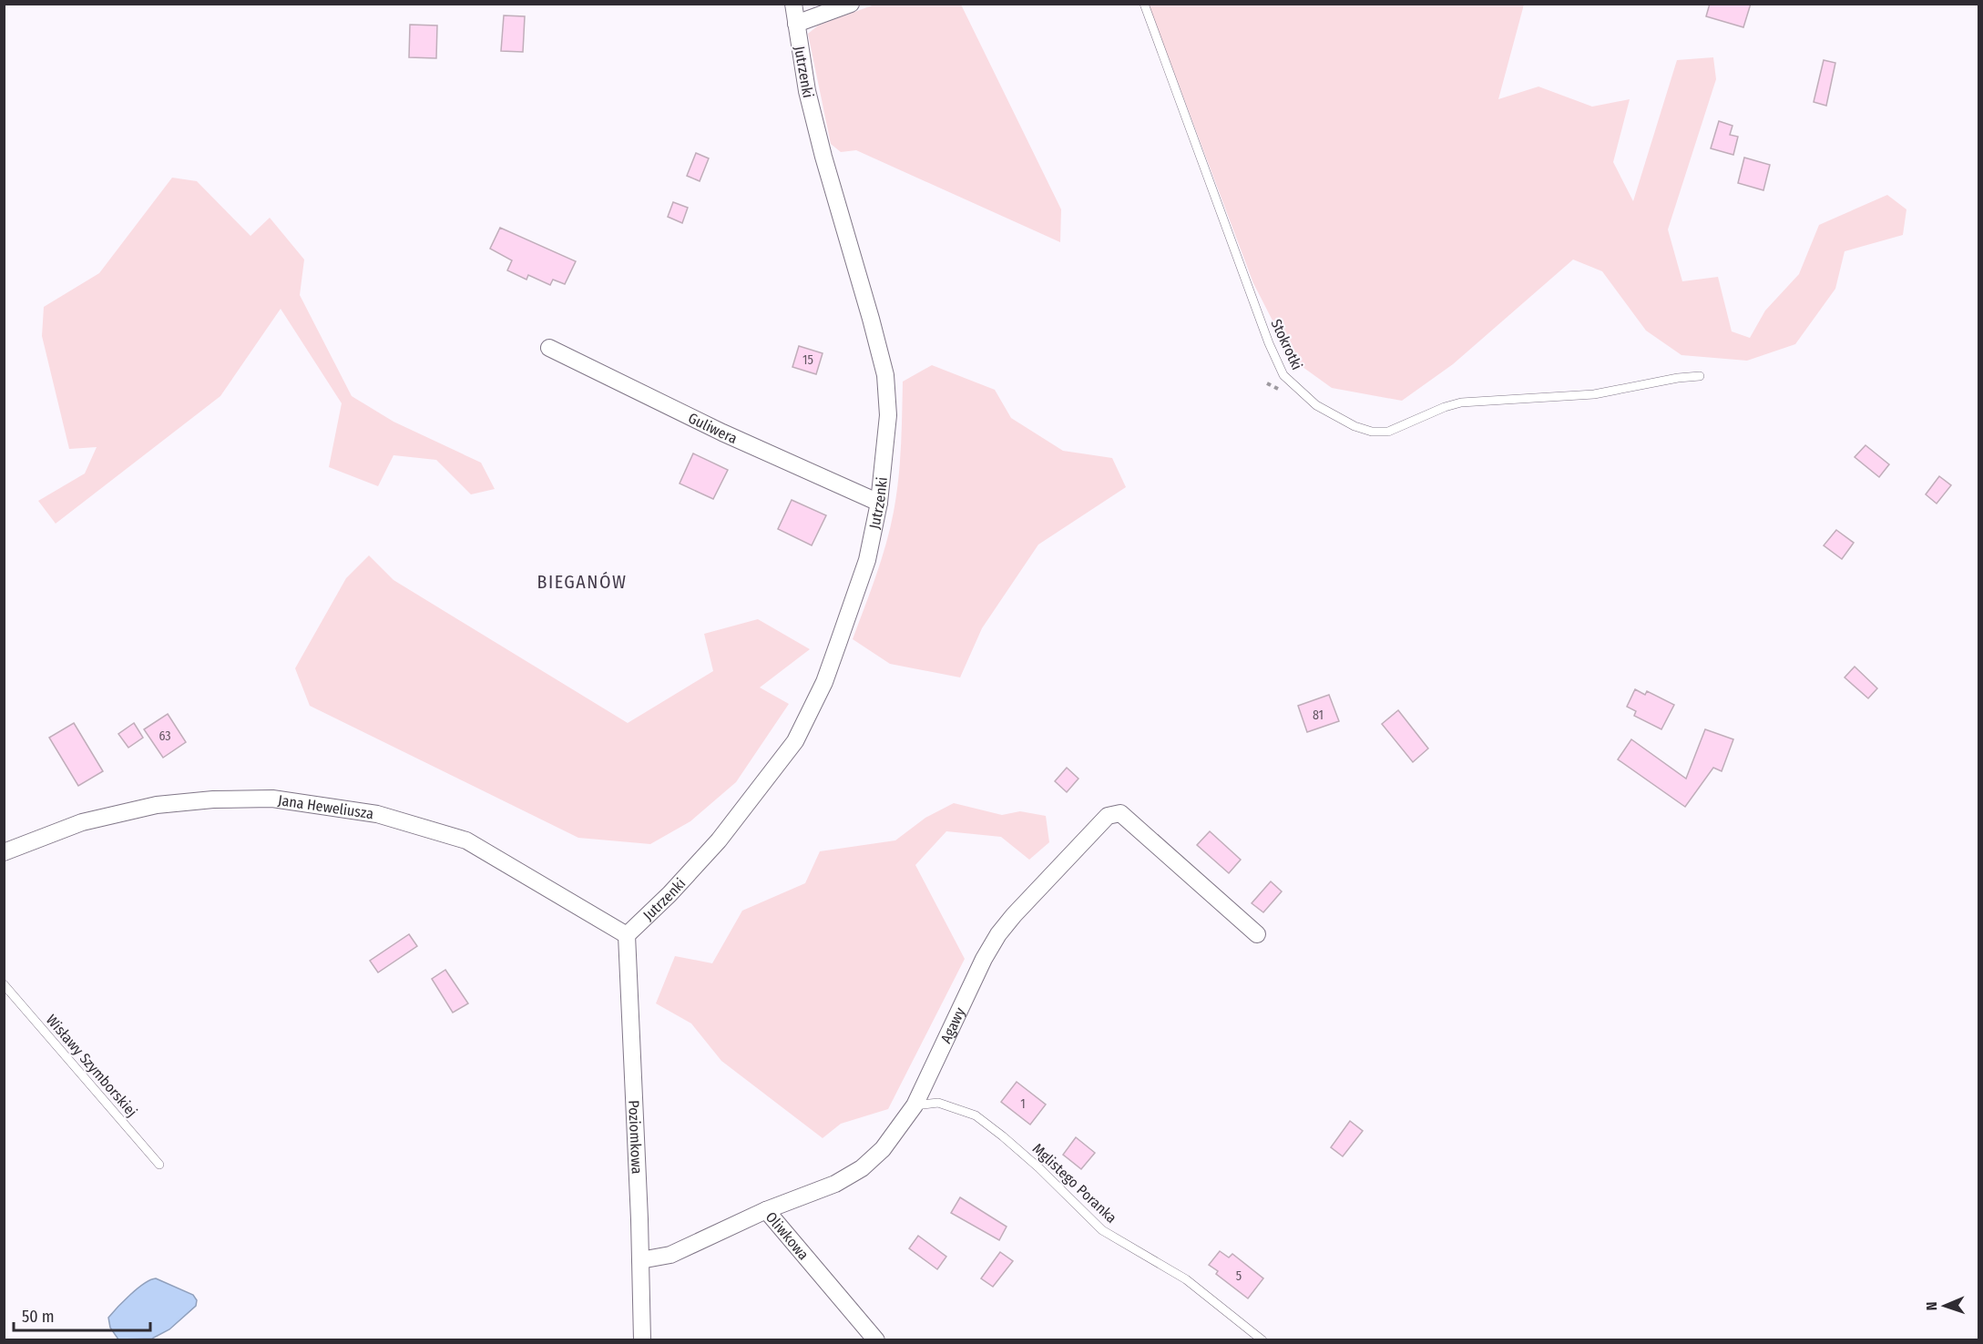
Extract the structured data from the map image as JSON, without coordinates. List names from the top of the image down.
{
  "streets": {
    "street": [
      "Jutrzenki",
      "Guliwera",
      "Jana Heweliusza",
      "Agawy",
      "Poziomkowa",
      "Oliwkowa"
    ],
    "lane": ["Stokrotki", "Wisławy Szymborskiej", "Mglistego Poranka"]
  },
  "crossings": [
    ["Jutrzenki", "Guliwera"],
    ["Jutrzenki", "Jana Heweliusza"],
    ["Jutrzenki", "Poziomkowa"],
    ["Jana Heweliusza", "Poziomkowa"],
    ["Agawy", "Mglistego Poranka"],
    ["Agawy", "Oliwkowa"],
    ["Poziomkowa", "Oliwkowa"]
  ],
  "districts": ["BIEGANÓW"],
  "house_numbers": [
    "15",
    "81",
    "63",
    "1",
    "5"
  ],
  "scale_bar": "50 m",
  "north": "left"
}
